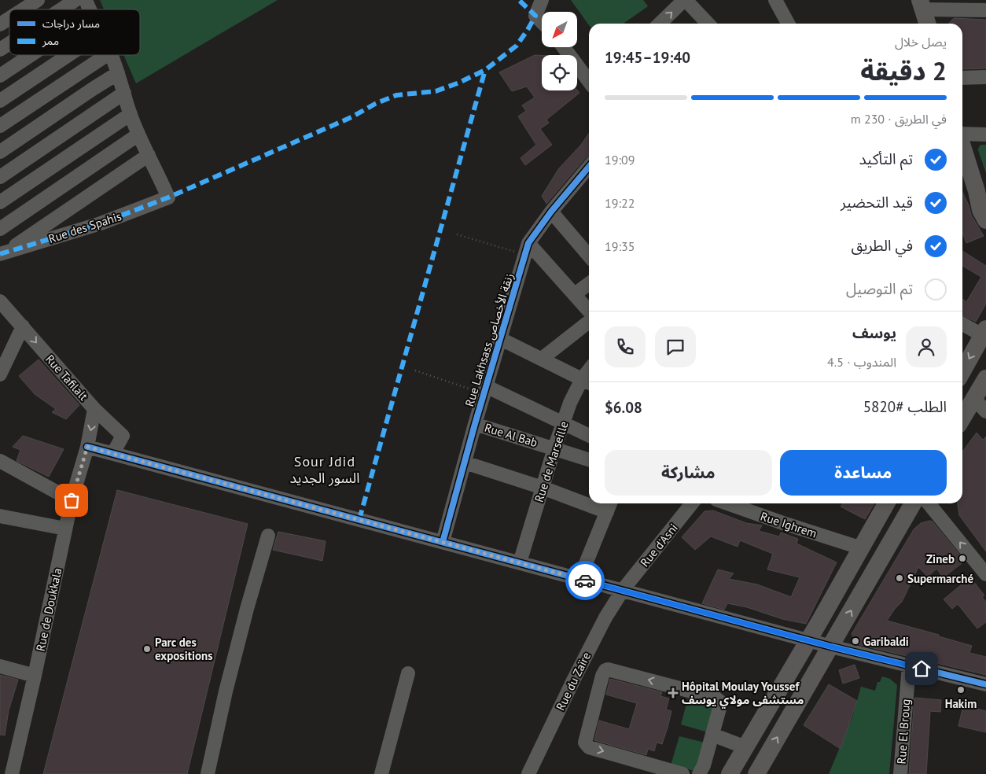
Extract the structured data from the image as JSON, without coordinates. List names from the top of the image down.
{
  "streets": {
    "street": [
      "Rue des Spahis",
      "Rue Lakhsass زنقة الأخصاص",
      "Rue Tafilalt",
      "Rue Al Bab",
      "Rue de Marseille",
      "Rue Ighrem",
      "Rue d'Asni",
      "Rue de Doukkala",
      "Rue du Zaïre",
      "Rue El Broug"
    ]
  },
  "crossings": [
    ["Rue Lakhsass زنقة الأخصاص", "Rue Al Bab"],
    ["Rue Tafilalt", "Rue de Doukkala"],
    ["Rue Al Bab", "Rue de Marseille"],
    ["Rue d'Asni", "Rue du Zaïre"]
  ],
  "one_way": ["Rue Tafilalt"],
  "districts": ["Sour Jdid السور الجديد"],
  "places": {
    "other": [
      "Zineb",
      "Supermarché",
      "Garibaldi",
      "Parc des expositions",
      "Hakim"
    ],
    "health": ["Hôpital Moulay Youssef مستشفى مولاي يوسف"]
  },
  "legend": ["مسار دراجات", "ممر"],
  "north": "bottom left",
  "page": {
    "heading": ["2 دقيقة", "يصل خلال", "19:40–19:45"],
    "panel": [
      "يوسف",
      "المندوب · 4.5",
      "الطلب #5820",
      "$6.08"
    ],
    "bar": "في الطريق · 230 m",
    "list": [
      ["تم التأكيد", "19:09"],
      ["قيد التحضير", "19:22"],
      ["في الطريق", "19:35"],
      "تم التوصيل"
    ],
    "buttons": ["مساعدة", "مشاركة"]
  }
}
